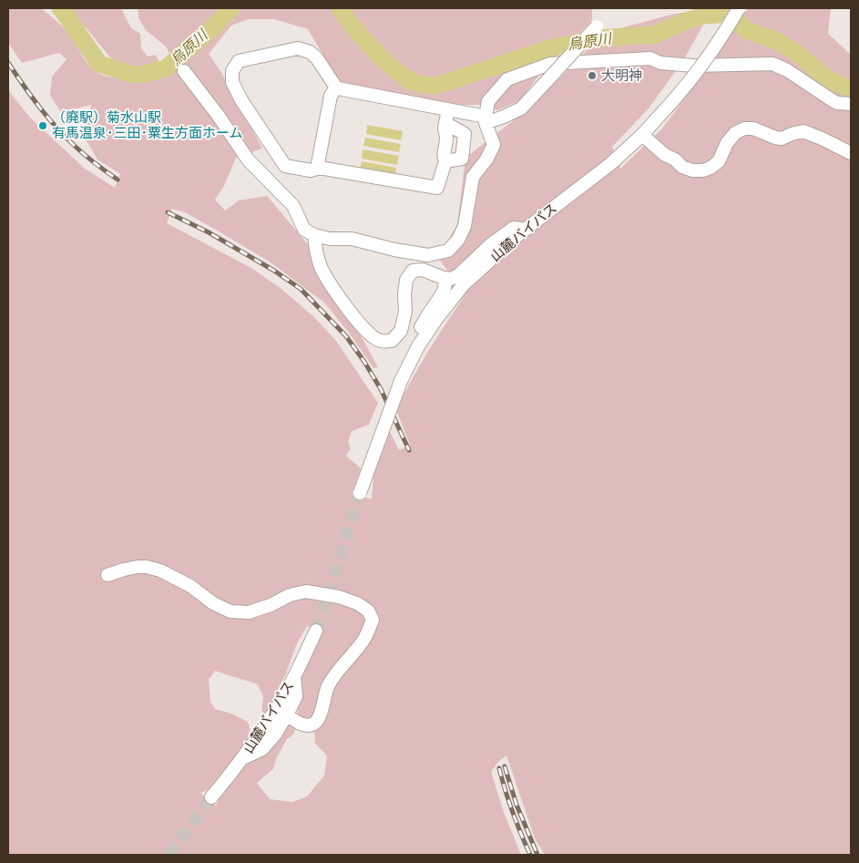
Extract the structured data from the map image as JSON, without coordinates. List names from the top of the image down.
{
  "streets": {
    "street": ["山麓バイパス"]
  },
  "water": ["烏原川"],
  "places": ["大明神", "（廃駅）菊水山駅 有馬温泉･三田･粟生方面ホーム"]
}
